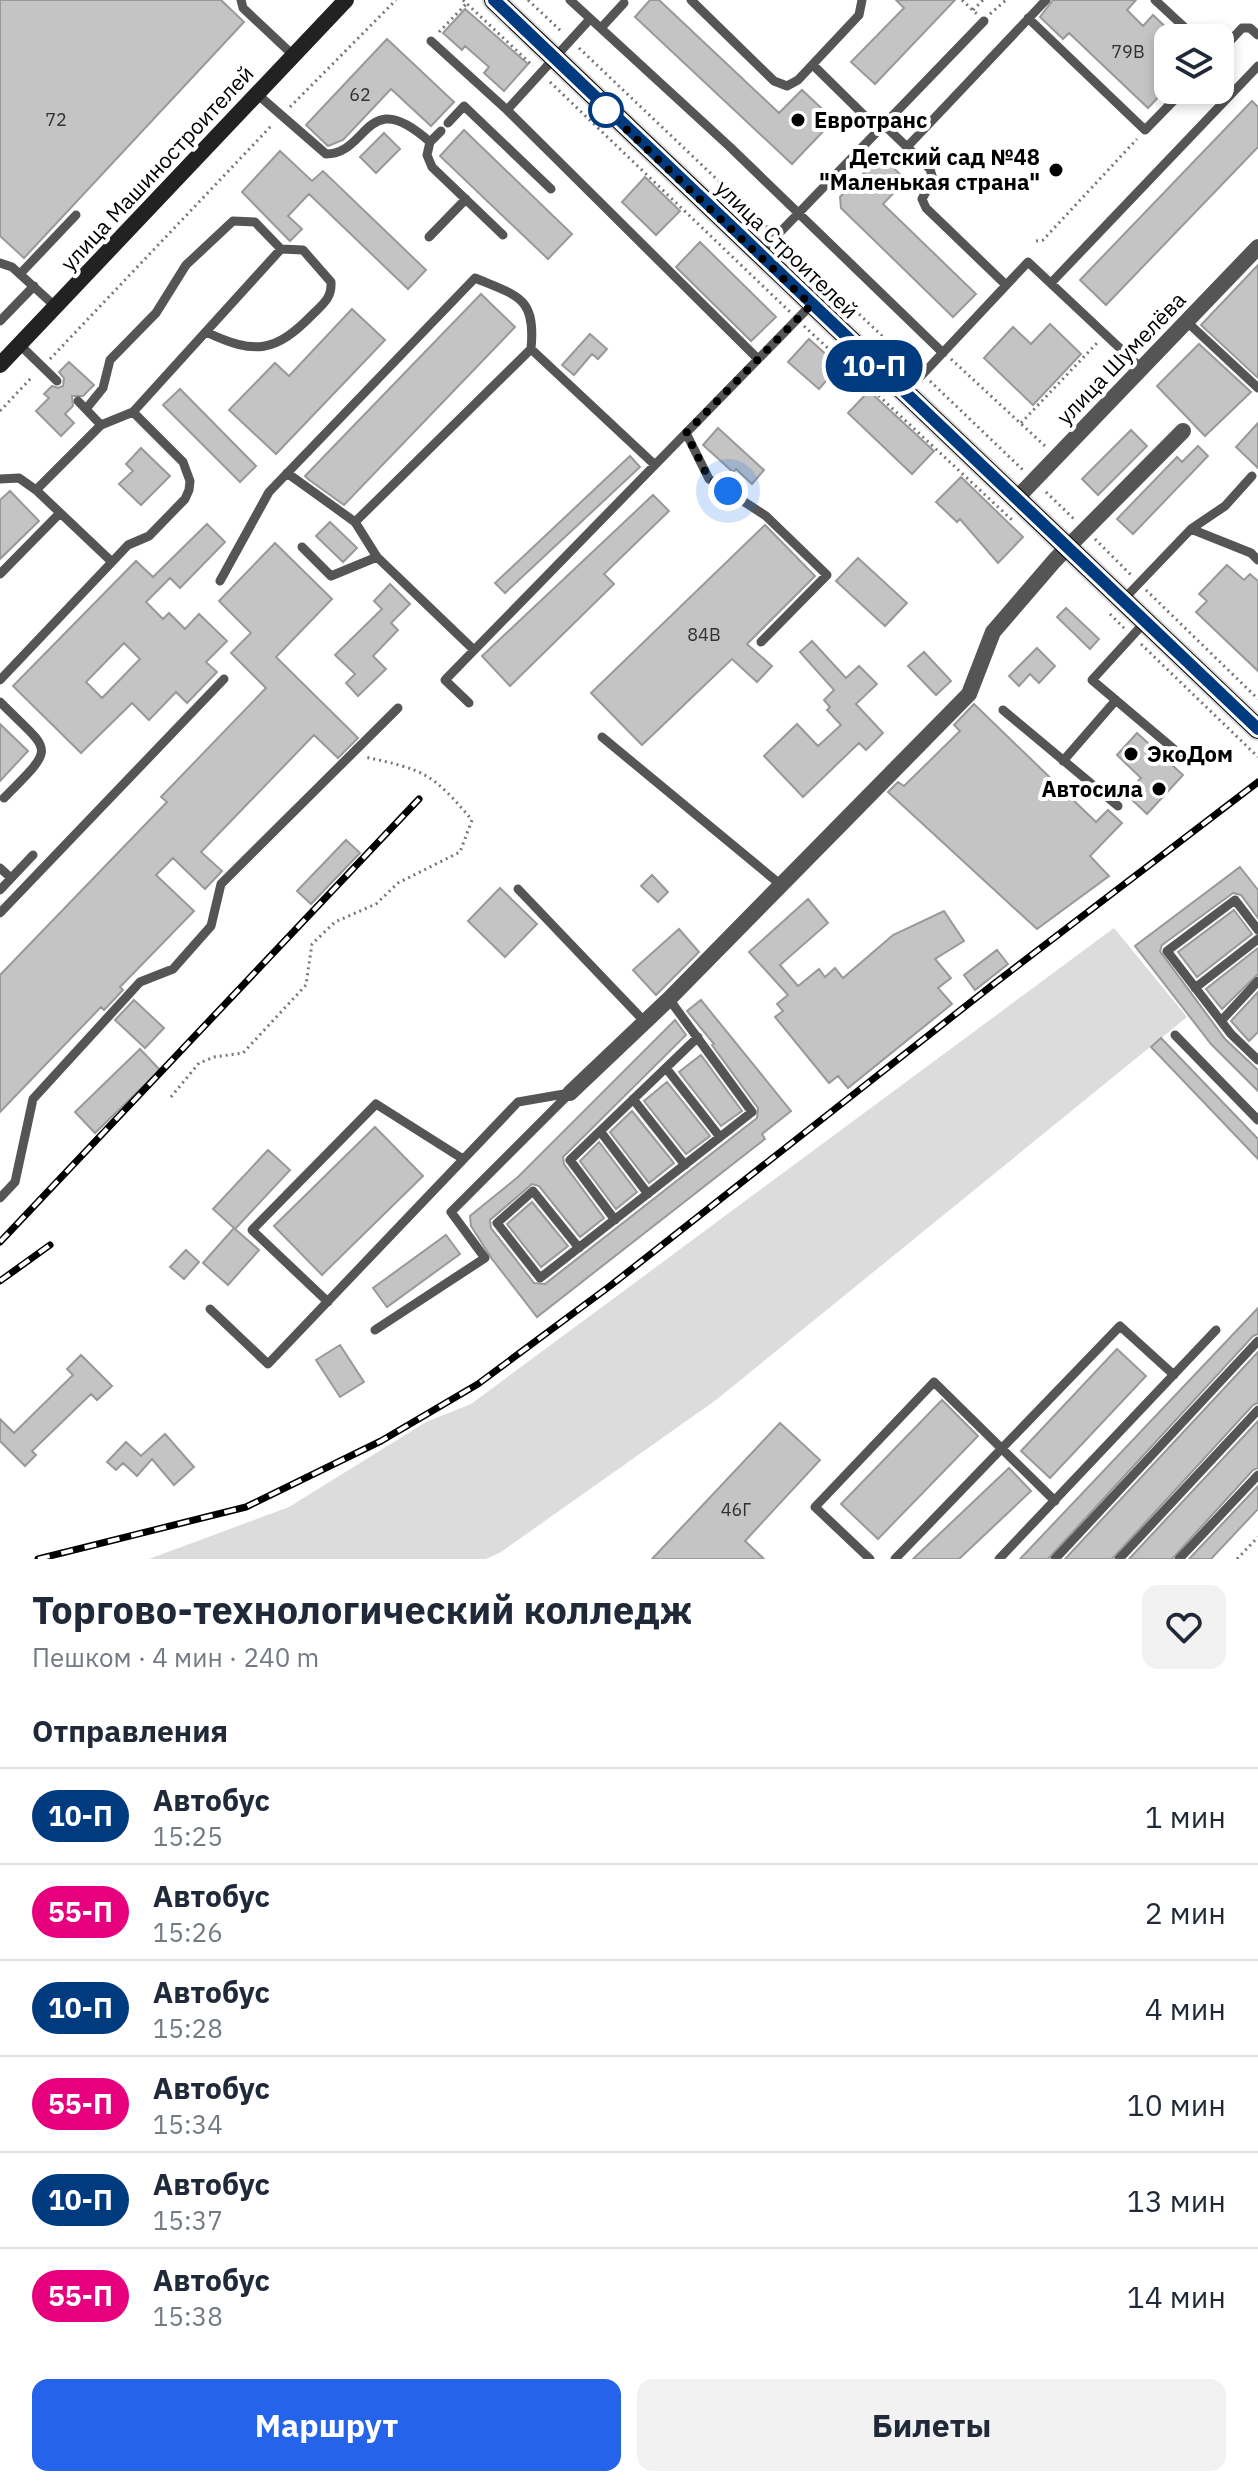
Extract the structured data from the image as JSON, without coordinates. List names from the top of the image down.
{
  "streets": {
    "main road": ["улица Машиностроителей", "улица Строителей"],
    "street": ["улица Шумелёва"]
  },
  "crossings": [
    ["улица Строителей", "улица Шумелёва"]
  ],
  "places": [
    "Евротранс",
    "Детский сад №48 \"Маленькая страна\"",
    "ЭкоДом",
    "Автосила"
  ],
  "lines": ["bus line 10-П"],
  "house_numbers": [
    "79В",
    "62",
    "72",
    "84В",
    "46Г"
  ],
  "page": {
    "on_map": "10-П",
    "heading": [
      ["Торгово-технологический колледж", "Пешком · 4 мин · 240 m"],
      "Отправления"
    ],
    "list": [
      {
        "mark": "10-П",
        "name": "Автобус",
        "note": "15:25",
        "value": "1 мин"
      },
      {
        "mark": "55-П",
        "name": "Автобус",
        "note": "15:26",
        "value": "2 мин"
      },
      {
        "mark": "10-П",
        "name": "Автобус",
        "note": "15:28",
        "value": "4 мин"
      },
      {
        "mark": "55-П",
        "name": "Автобус",
        "note": "15:34",
        "value": "10 мин"
      },
      {
        "mark": "10-П",
        "name": "Автобус",
        "note": "15:37",
        "value": "13 мин"
      },
      {
        "mark": "55-П",
        "name": "Автобус",
        "note": "15:38",
        "value": "14 мин"
      }
    ],
    "buttons": ["Маршрут", "Билеты"]
  }
}
